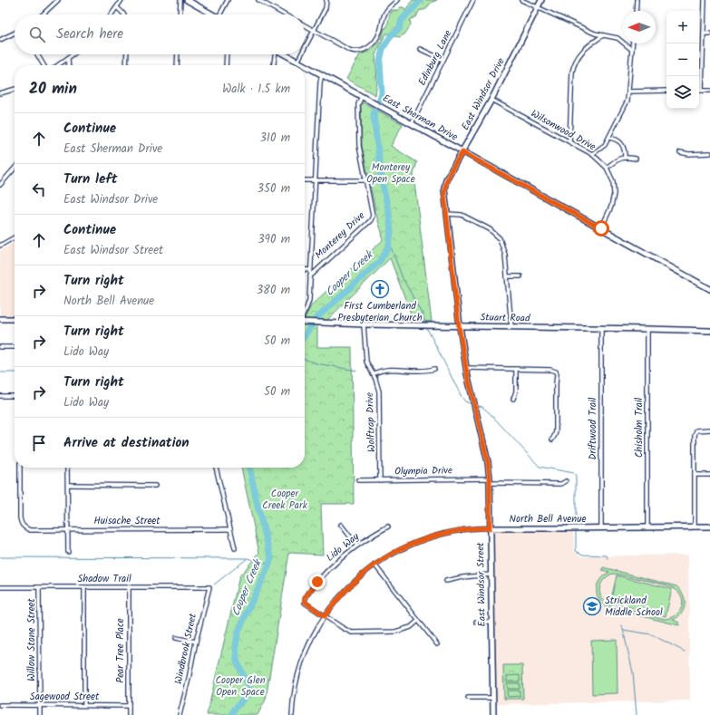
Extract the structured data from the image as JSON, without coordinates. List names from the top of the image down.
{
  "streets": {
    "street": [
      "Edinburg Lane",
      "East Windsor Drive",
      "East Sherman Drive",
      "Wilsonwood Drive",
      "Monterey Drive",
      "Stuart Road",
      "Wolftrap Drive",
      "Chisholm Trail",
      "Driftwood Trail",
      "Olympia Drive",
      "North Bell Avenue",
      "Huisache Street",
      "Lido Way",
      "Shadow Trail",
      "East Windsor Street",
      "Willow Stone Street",
      "Windbrook Street",
      "Pear Tree Place",
      "Sagewood Street"
    ]
  },
  "crossings": [
    ["Edinburg Lane", "East Sherman Drive"],
    ["East Windsor Drive", "East Sherman Drive"],
    ["East Windsor Drive", "Wilsonwood Drive"],
    ["East Windsor Drive", "Stuart Road"],
    ["East Windsor Drive", "East Windsor Street"],
    ["East Sherman Drive", "Wilsonwood Drive"],
    ["East Sherman Drive", "Monterey Drive"],
    ["Stuart Road", "Wolftrap Drive"],
    ["Stuart Road", "Chisholm Trail"],
    ["Stuart Road", "Driftwood Trail"],
    ["Stuart Road", "East Windsor Street"],
    ["Wolftrap Drive", "Olympia Drive"],
    ["Chisholm Trail", "North Bell Avenue"],
    ["Driftwood Trail", "North Bell Avenue"],
    ["Olympia Drive", "East Windsor Street"],
    ["North Bell Avenue", "Lido Way"],
    ["North Bell Avenue", "East Windsor Street"],
    ["Shadow Trail", "Willow Stone Street"],
    ["Shadow Trail", "Windbrook Street"],
    ["Shadow Trail", "Pear Tree Place"],
    ["Willow Stone Street", "Sagewood Street"],
    ["Pear Tree Place", "Sagewood Street"]
  ],
  "water": ["Cooper Creek"],
  "parks": ["Monterey Open Space", "Cooper Creek Park", "Cooper Glen Open Space"],
  "places": {
    "church": ["First Cumberland Presbyterian Church"],
    "school or university": ["Strickland Middle School"]
  },
  "north": "left",
  "page": {
    "map_buttons": ["+", "−"],
    "search": "Search here",
    "heading": ["20 min", "Walk · 1.5 km"],
    "list": [
      ["Continue", "East Sherman Drive", "310 m"],
      ["Turn left", "East Windsor Drive", "350 m"],
      ["Continue", "East Windsor Street", "390 m"],
      ["Turn right", "North Bell Avenue", "380 m"],
      ["Turn right", "Lido Way", "50 m"],
      ["Turn right", "Lido Way", "50 m"],
      "Arrive at destination"
    ]
  }
}
